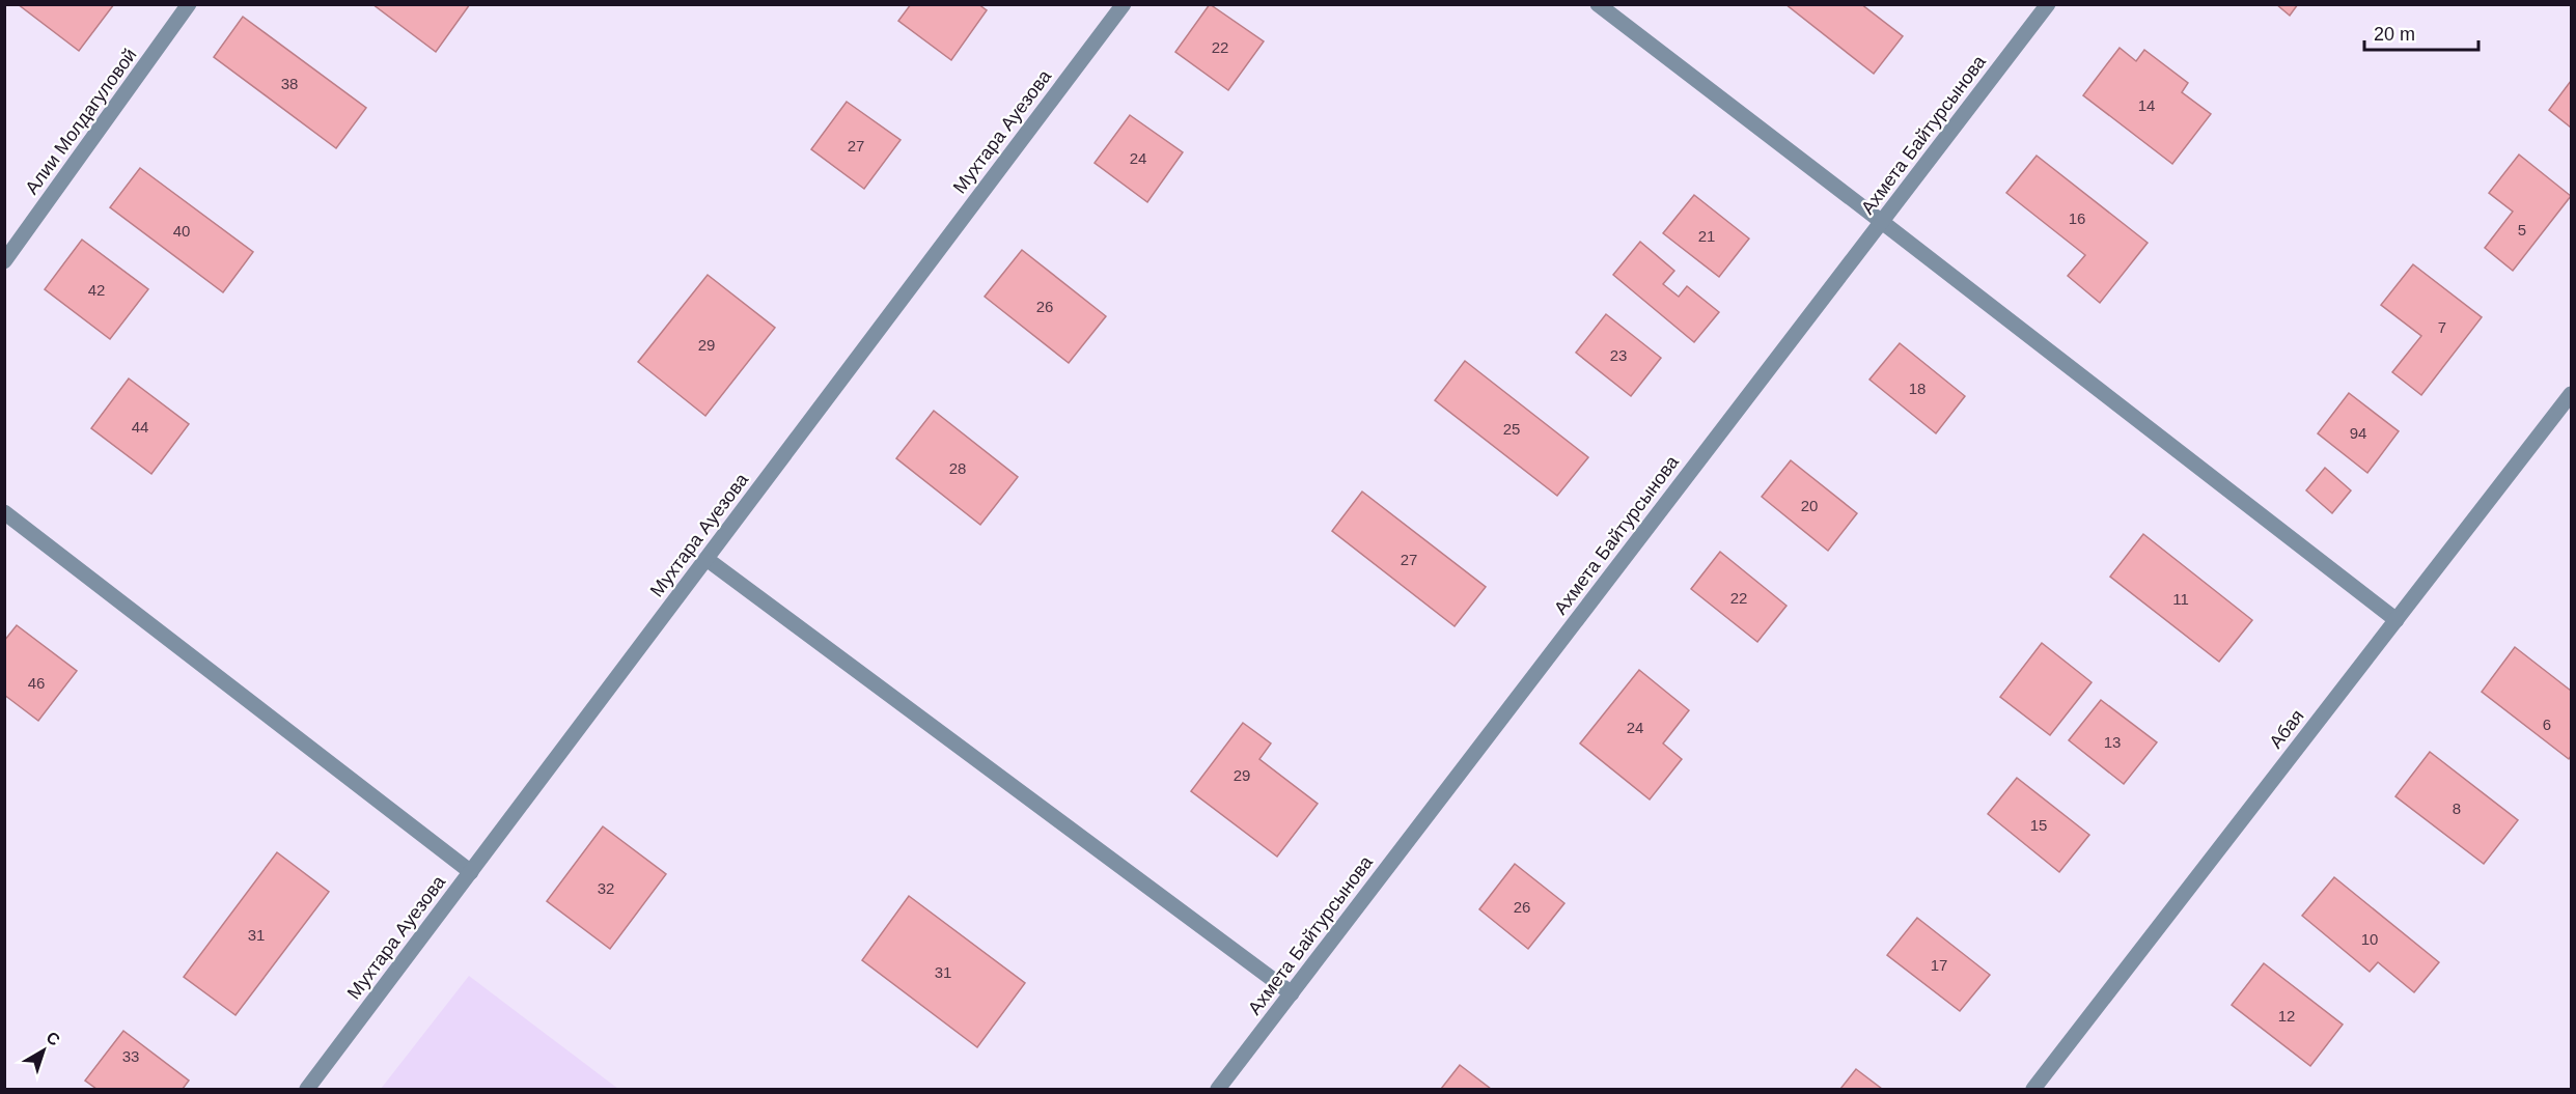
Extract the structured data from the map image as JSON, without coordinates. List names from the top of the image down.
{
  "streets": {
    "street": [
      "Алии Молдагуловой",
      "Мухтара Ауезова",
      "Ахмета Байтурсынова",
      "Абая"
    ]
  },
  "house_numbers": [
    "22",
    "38",
    "14",
    "27",
    "24",
    "16",
    "5",
    "40",
    "21",
    "42",
    "26",
    "7",
    "29",
    "23",
    "18",
    "44",
    "25",
    "94",
    "28",
    "20",
    "27",
    "22",
    "11",
    "46",
    "6",
    "24",
    "13",
    "29",
    "8",
    "15",
    "32",
    "26",
    "31",
    "10",
    "17",
    "31",
    "12",
    "33"
  ],
  "scale_bar": "20 m",
  "north": "top right"
}
